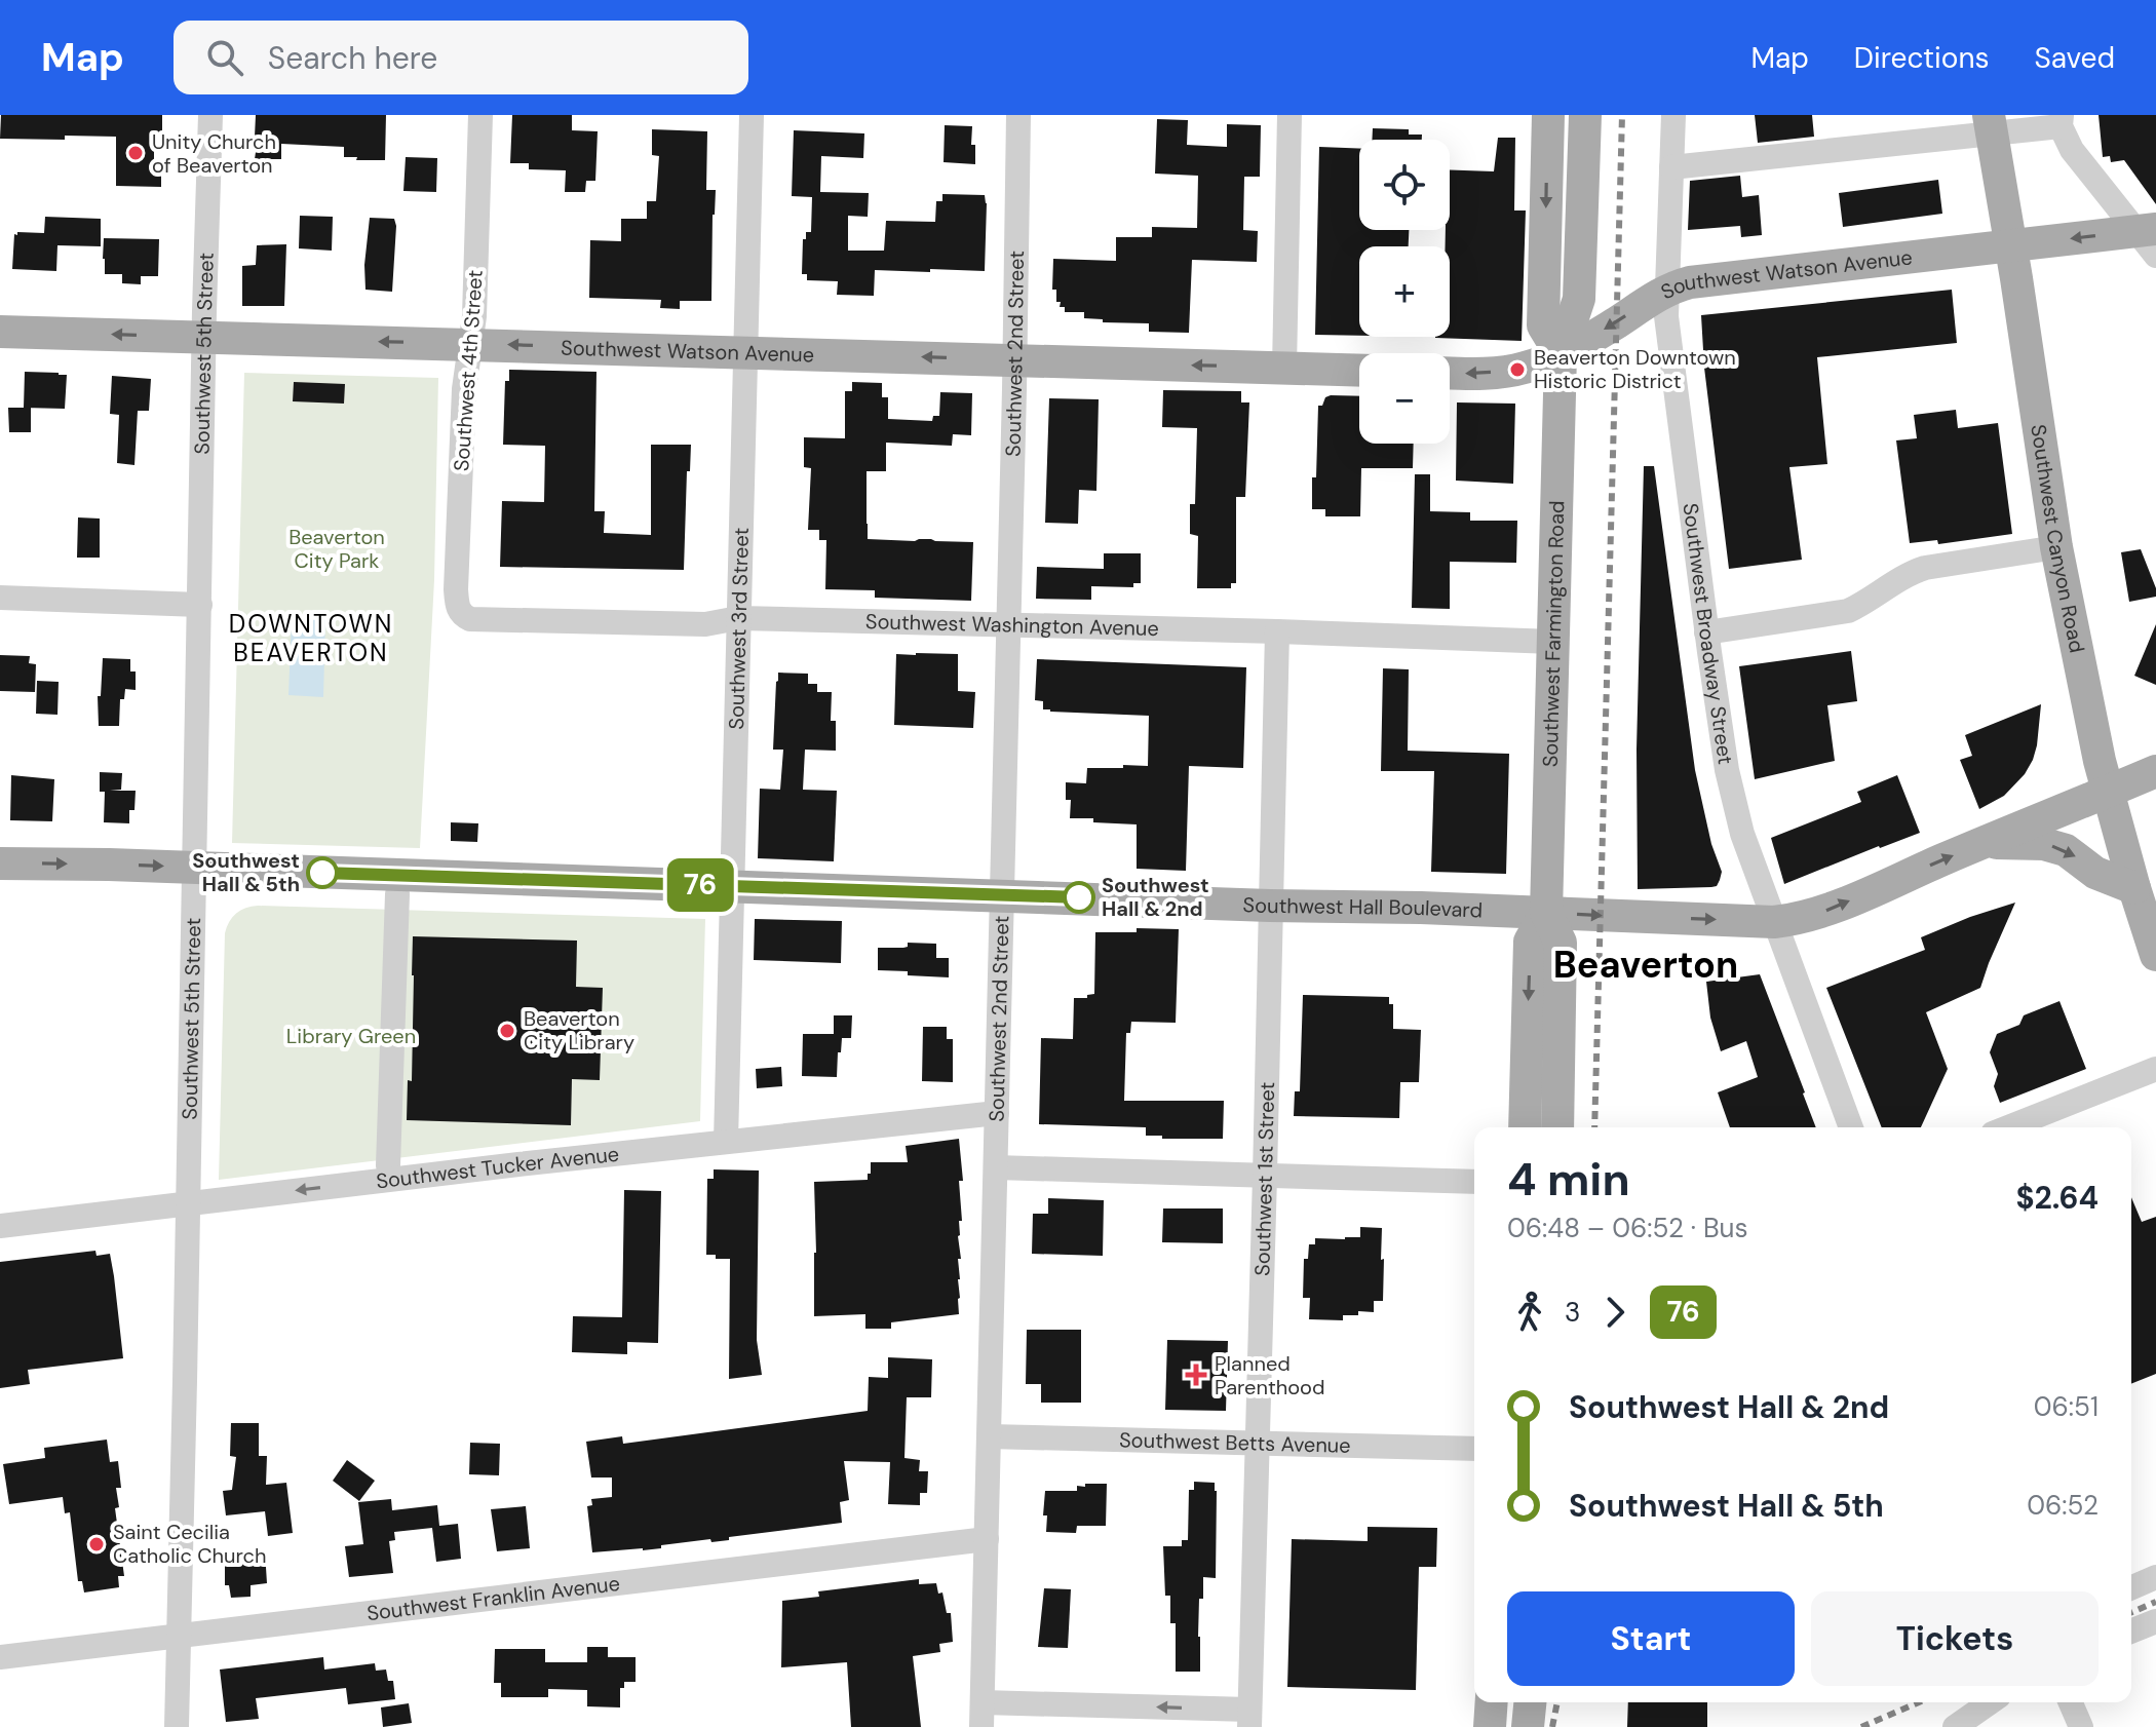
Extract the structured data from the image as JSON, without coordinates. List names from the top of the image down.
{
  "streets": {
    "main road": [
      "Southwest Watson Avenue",
      "Southwest Canyon Road",
      "Southwest Farmington Road",
      "Southwest Hall Boulevard"
    ],
    "street": [
      "Southwest 5th Street",
      "Southwest 2nd Street",
      "Southwest 4th Street",
      "Southwest Washington Avenue",
      "Southwest 3rd Street",
      "Southwest Broadway Street",
      "Southwest Tucker Avenue",
      "Southwest 1st Street",
      "Southwest Betts Avenue",
      "Southwest Franklin Avenue"
    ]
  },
  "crossings": [
    ["Southwest Watson Avenue", "Southwest 5th Street"],
    ["Southwest Watson Avenue", "Southwest 2nd Street"],
    ["Southwest Watson Avenue", "Southwest 4th Street"],
    ["Southwest Watson Avenue", "Southwest Canyon Road"],
    ["Southwest Watson Avenue", "Southwest 3rd Street"],
    ["Southwest Watson Avenue", "Southwest Farmington Road"],
    ["Southwest Watson Avenue", "Southwest Broadway Street"],
    ["Southwest 5th Street", "Southwest Hall Boulevard"],
    ["Southwest 5th Street", "Southwest Tucker Avenue"],
    ["Southwest 5th Street", "Southwest Franklin Avenue"],
    ["Southwest 2nd Street", "Southwest Washington Avenue"],
    ["Southwest 2nd Street", "Southwest Hall Boulevard"],
    ["Southwest 2nd Street", "Southwest Tucker Avenue"],
    ["Southwest 2nd Street", "Southwest Betts Avenue"],
    ["Southwest 2nd Street", "Southwest Franklin Avenue"],
    ["Southwest 4th Street", "Southwest Washington Avenue"],
    ["Southwest Canyon Road", "Southwest Hall Boulevard"],
    ["Southwest Washington Avenue", "Southwest 3rd Street"],
    ["Southwest Washington Avenue", "Southwest Farmington Road"],
    ["Southwest Washington Avenue", "Southwest 1st Street"],
    ["Southwest 3rd Street", "Southwest Hall Boulevard"],
    ["Southwest 3rd Street", "Southwest Tucker Avenue"],
    ["Southwest Farmington Road", "Southwest Hall Boulevard"],
    ["Southwest Broadway Street", "Southwest Hall Boulevard"],
    ["Southwest Hall Boulevard", "Southwest 1st Street"],
    ["Southwest 1st Street", "Southwest Betts Avenue"]
  ],
  "one_way": ["Southwest Watson Avenue", "Southwest Tucker Avenue"],
  "districts": ["DOWNTOWN BEAVERTON", "Beaverton"],
  "parks": ["Beaverton City Park", "Library Green"],
  "places": {
    "other": [
      "Unity Church of Beaverton",
      "Beaverton Downtown Historic District",
      "Southwest Hall & 5th",
      "Southwest Hall & 2nd",
      "Beaverton City Library",
      "Saint Cecilia Catholic Church"
    ],
    "health": ["Planned Parenthood"]
  },
  "lines": ["bus line 76"],
  "page": {
    "header": "Map",
    "search": "Search here",
    "nav": ["Map", "Directions", "Saved"],
    "on_map": "76",
    "map_buttons": ["+", "−"],
    "heading": ["4 min", "06:48 – 06:52 · Bus", "$2.64"],
    "legs": ["3", "76"],
    "list": [
      {
        "name": "Southwest Hall & 2nd",
        "value": "06:51"
      },
      {
        "name": "Southwest Hall & 5th",
        "value": "06:52"
      }
    ],
    "buttons": ["Start", "Tickets"]
  }
}
